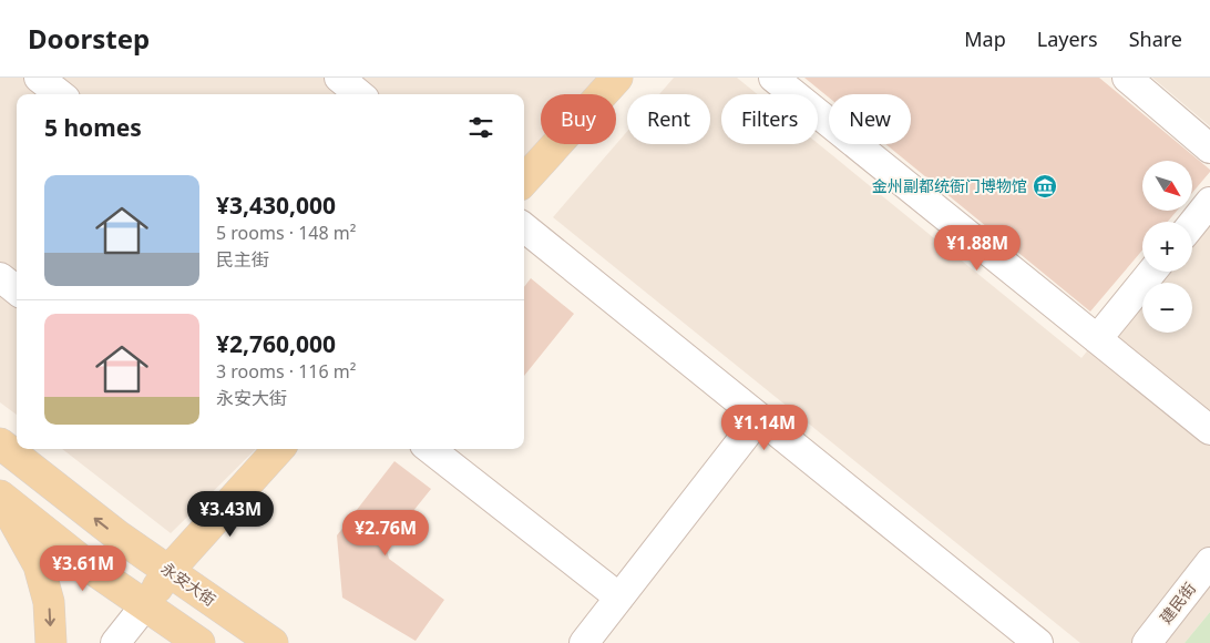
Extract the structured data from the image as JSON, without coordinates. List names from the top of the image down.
{
  "streets": {
    "main road": ["永安大街"],
    "street": ["建民街"]
  },
  "places": {
    "museum": ["金州副都统衙门博物馆"]
  },
  "north": "bottom right",
  "page": {
    "header": "Doorstep",
    "nav": ["Map", "Layers", "Share"],
    "chip": [
      "Buy",
      "Rent",
      "Filters",
      "New"
    ],
    "heading": "5 homes",
    "map_buttons": ["+", "−"],
    "list": [
      {
        "name": "¥3,430,000",
        "note": "5 rooms · 148 m² · 民主街"
      },
      {
        "name": "¥2,760,000",
        "note": "3 rooms · 116 m² · 永安大街"
      }
    ],
    "price": [
      "¥1.88M",
      "¥1.14M",
      "¥3.43M",
      "¥2.76M",
      "¥3.61M"
    ]
  }
}
